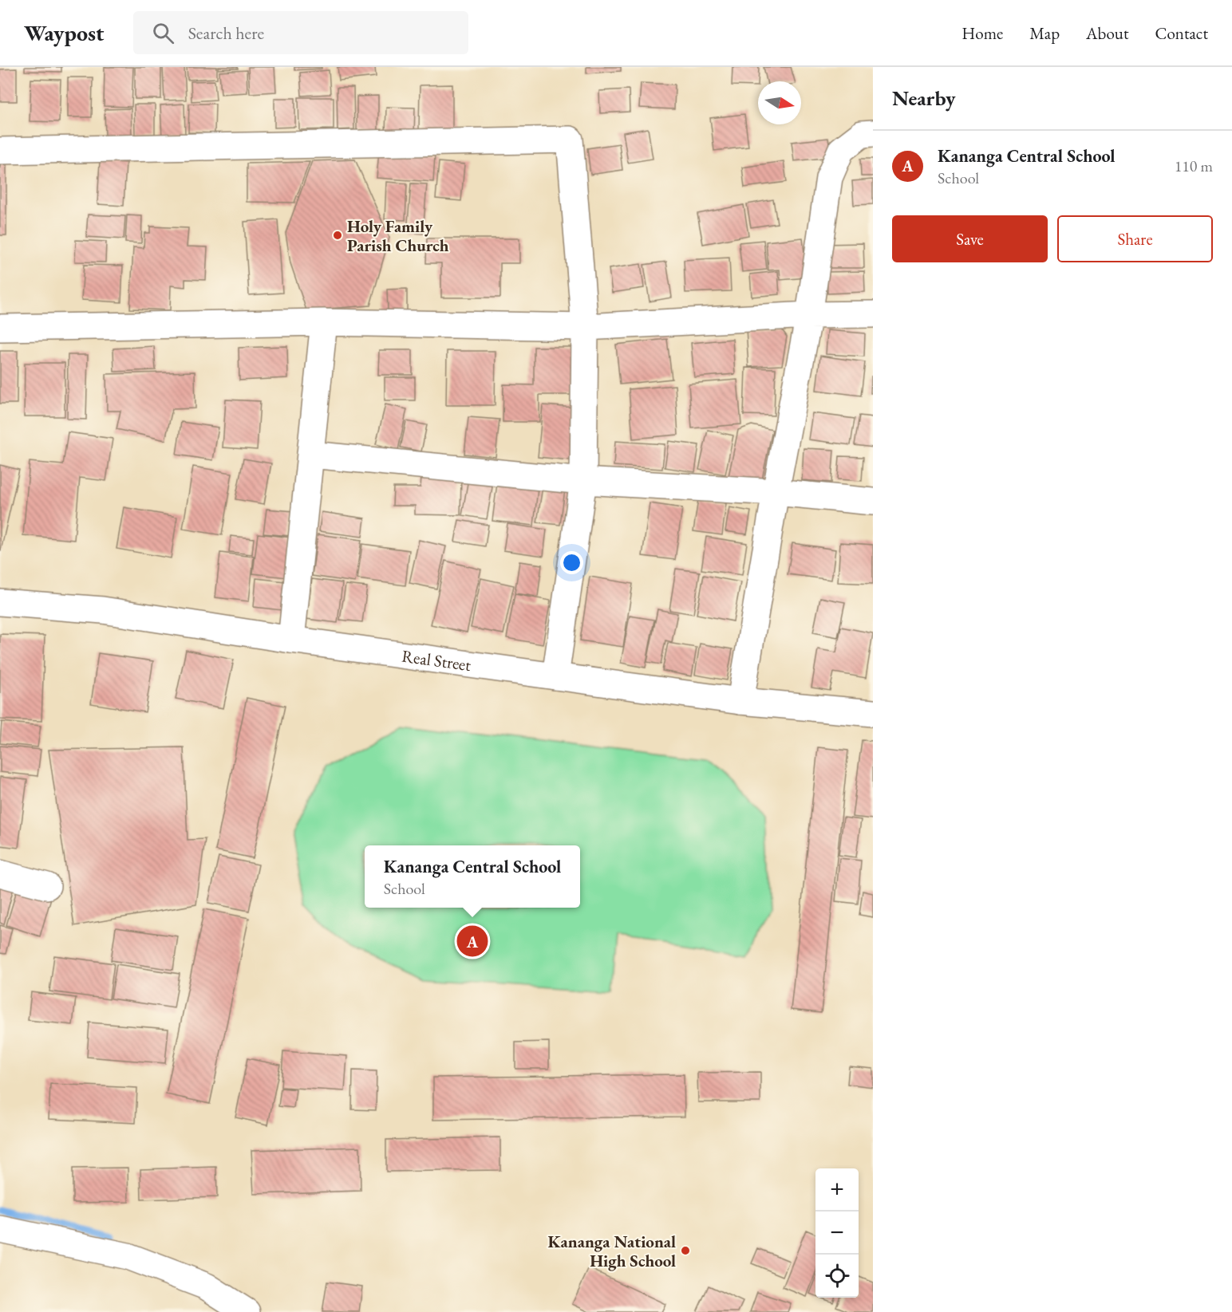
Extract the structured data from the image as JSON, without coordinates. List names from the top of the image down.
{
  "streets": {
    "main road": ["Real Street"]
  },
  "places": ["Holy Family Parish Church", "Kananga National High School"],
  "north": "right",
  "page": {
    "header": "Waypost",
    "search": "Search here",
    "nav": [
      "Home",
      "Map",
      "About",
      "Contact"
    ],
    "heading": "Nearby",
    "list": [
      {
        "mark": "A",
        "name": "Kananga Central School",
        "note": "School",
        "value": "110 m"
      }
    ],
    "buttons": ["Save", "Share"],
    "popup": ["Kananga Central School", "School"],
    "pins": "A",
    "map_buttons": ["+", "−"]
  }
}
